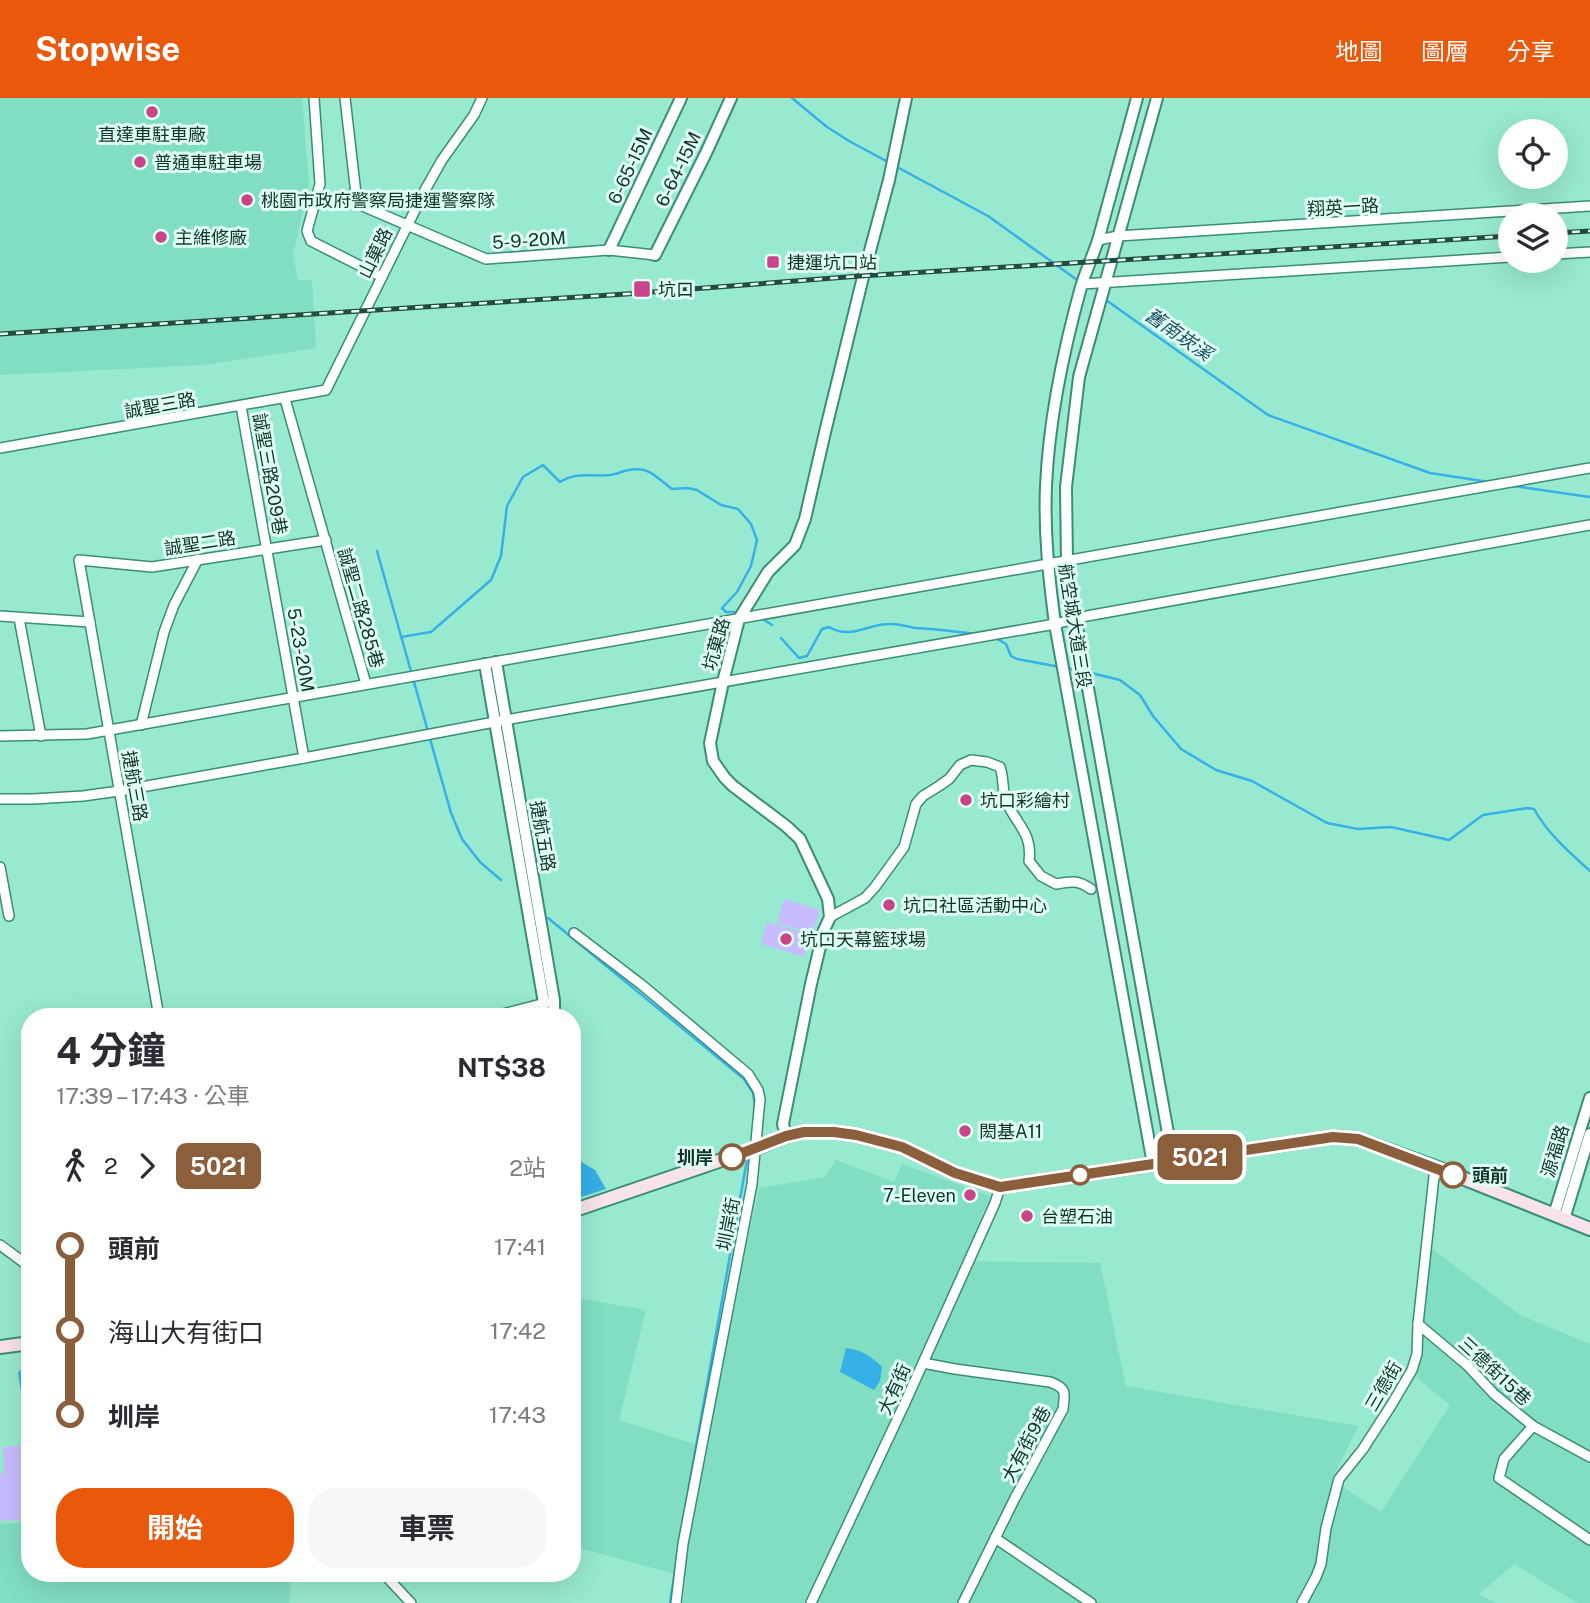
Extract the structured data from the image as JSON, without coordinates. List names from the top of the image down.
{
  "streets": {
    "street": [
      "6-65-15M",
      "6-64-15M",
      "翔英一路",
      "5-9-20M",
      "山菓路",
      "誠聖三路",
      "誠聖三路209巷",
      "誠聖二路",
      "誠聖二路285巷",
      "航空城大道三段",
      "坑菓路",
      "5-23-20M",
      "捷航三路",
      "捷航五路",
      "源福路",
      "圳岸街",
      "三德街15巷",
      "三德街",
      "大有街",
      "大有街9巷"
    ]
  },
  "crossings": [
    ["6-65-15M", "5-9-20M"],
    ["6-64-15M", "5-9-20M"],
    ["翔英一路", "航空城大道三段"],
    ["5-9-20M", "山菓路"],
    ["山菓路", "誠聖三路"],
    ["誠聖三路", "誠聖三路209巷"],
    ["誠聖三路", "誠聖二路285巷"],
    ["誠聖三路209巷", "誠聖二路"],
    ["誠聖三路209巷", "5-23-20M"],
    ["誠聖二路", "誠聖二路285巷"],
    ["誠聖二路", "5-23-20M"],
    ["誠聖二路", "捷航三路"],
    ["三德街15巷", "三德街"],
    ["大有街", "大有街9巷"]
  ],
  "water": ["舊南崁溪"],
  "places": {
    "other": [
      "直達車駐車廠",
      "普通車駐車場",
      "桃園市政府警察局捷運警察隊",
      "主維修廠",
      "坑口彩繪村",
      "坑口社區活動中心",
      "坑口天幕籃球場",
      "閎基A11",
      "圳岸",
      "頭前",
      "7-Eleven",
      "台塑石油"
    ],
    "transit": ["捷運坑口站", "坑口"]
  },
  "lines": ["bus line 5021"],
  "page": {
    "header": "Stopwise",
    "nav": ["地圖", "圖層", "分享"],
    "on_map": "5021",
    "heading": ["4 分鐘", "17:39 – 17:43 · 公車", "NT$38"],
    "legs": ["2", "5021", "2站"],
    "list": [
      {
        "name": "頭前",
        "value": "17:41"
      },
      {
        "name": "海山大有街口",
        "value": "17:42"
      },
      {
        "name": "圳岸",
        "value": "17:43"
      }
    ],
    "buttons": ["開始", "車票"]
  }
}
